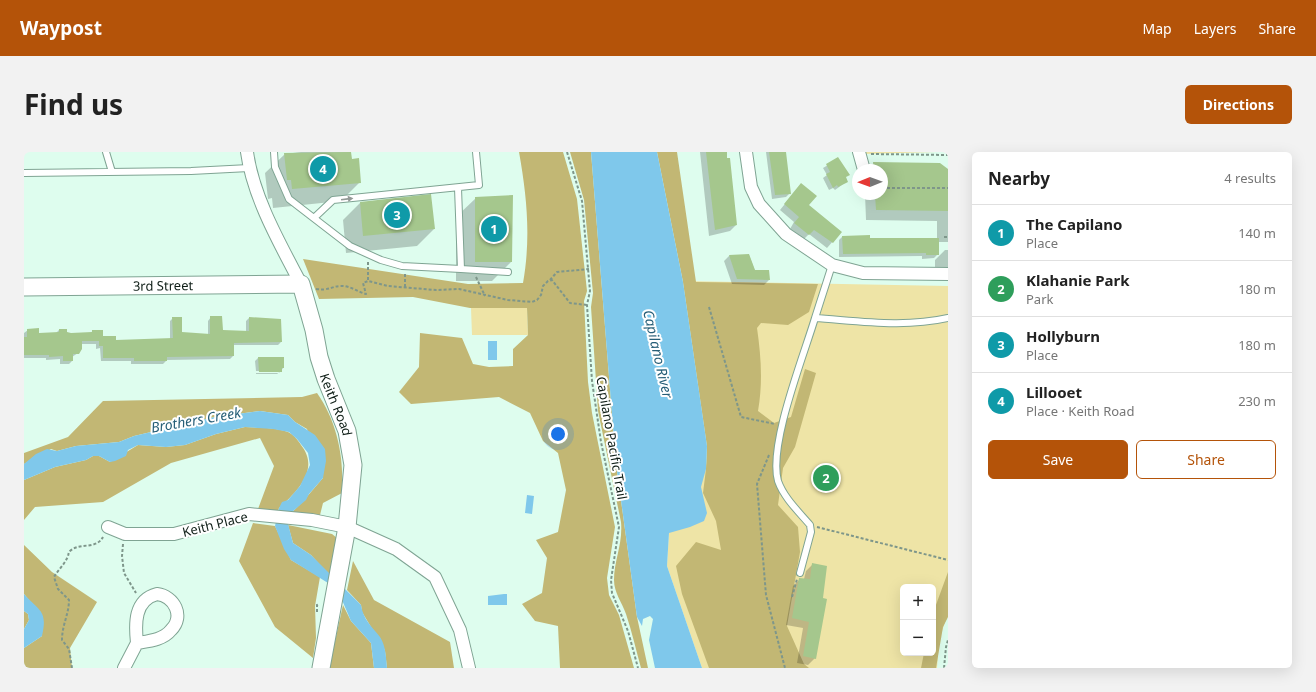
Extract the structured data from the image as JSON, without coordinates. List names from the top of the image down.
{
  "streets": {
    "street": ["3rd Street", "Keith Road", "Keith Place"],
    "path": ["Capilano Pacific Trail"]
  },
  "crossings": [
    ["3rd Street", "Keith Road"],
    ["Keith Road", "Keith Place"]
  ],
  "water": ["Capilano River", "Brothers Creek"],
  "north": "left",
  "page": {
    "header": "Waypost",
    "nav": ["Map", "Layers", "Share"],
    "title": "Find us",
    "buttons": [
      "Directions",
      ["Save", "Share"]
    ],
    "heading": ["Nearby", "4 results"],
    "pins": [
      "4",
      "3",
      "1",
      "2"
    ],
    "list": [
      {
        "mark": "1",
        "name": "The Capilano",
        "note": "Place",
        "value": "140 m"
      },
      {
        "mark": "2",
        "name": "Klahanie Park",
        "note": "Park",
        "value": "180 m"
      },
      {
        "mark": "3",
        "name": "Hollyburn",
        "note": "Place",
        "value": "180 m"
      },
      {
        "mark": "4",
        "name": "Lillooet",
        "note": "Place · Keith Road",
        "value": "230 m"
      }
    ],
    "map_buttons": ["+", "−"]
  }
}
